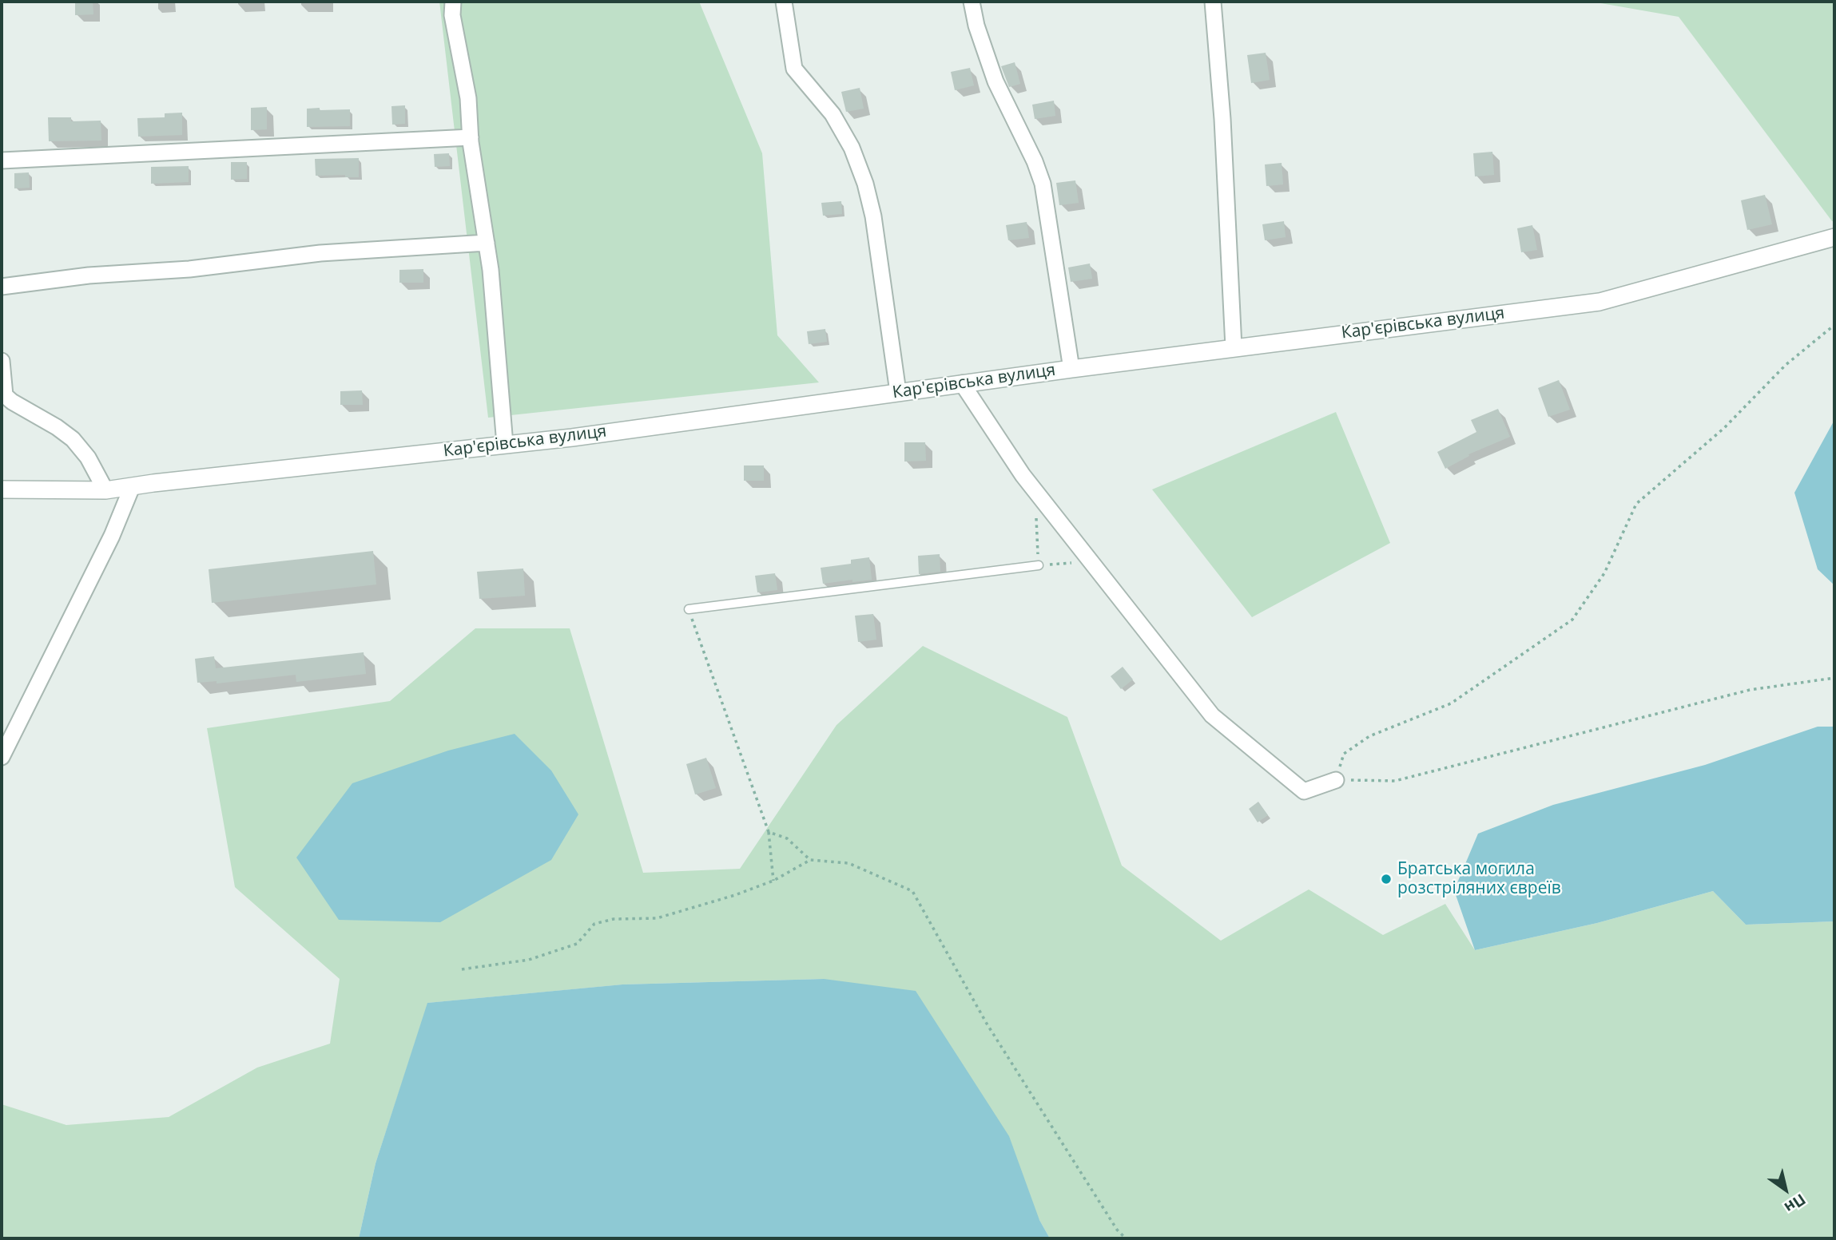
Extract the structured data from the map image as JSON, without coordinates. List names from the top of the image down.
{
  "streets": {
    "street": ["Кар'єрівська вулиця"]
  },
  "places": ["Братська могила розстріляних євреїв"],
  "north": "bottom right"
}
